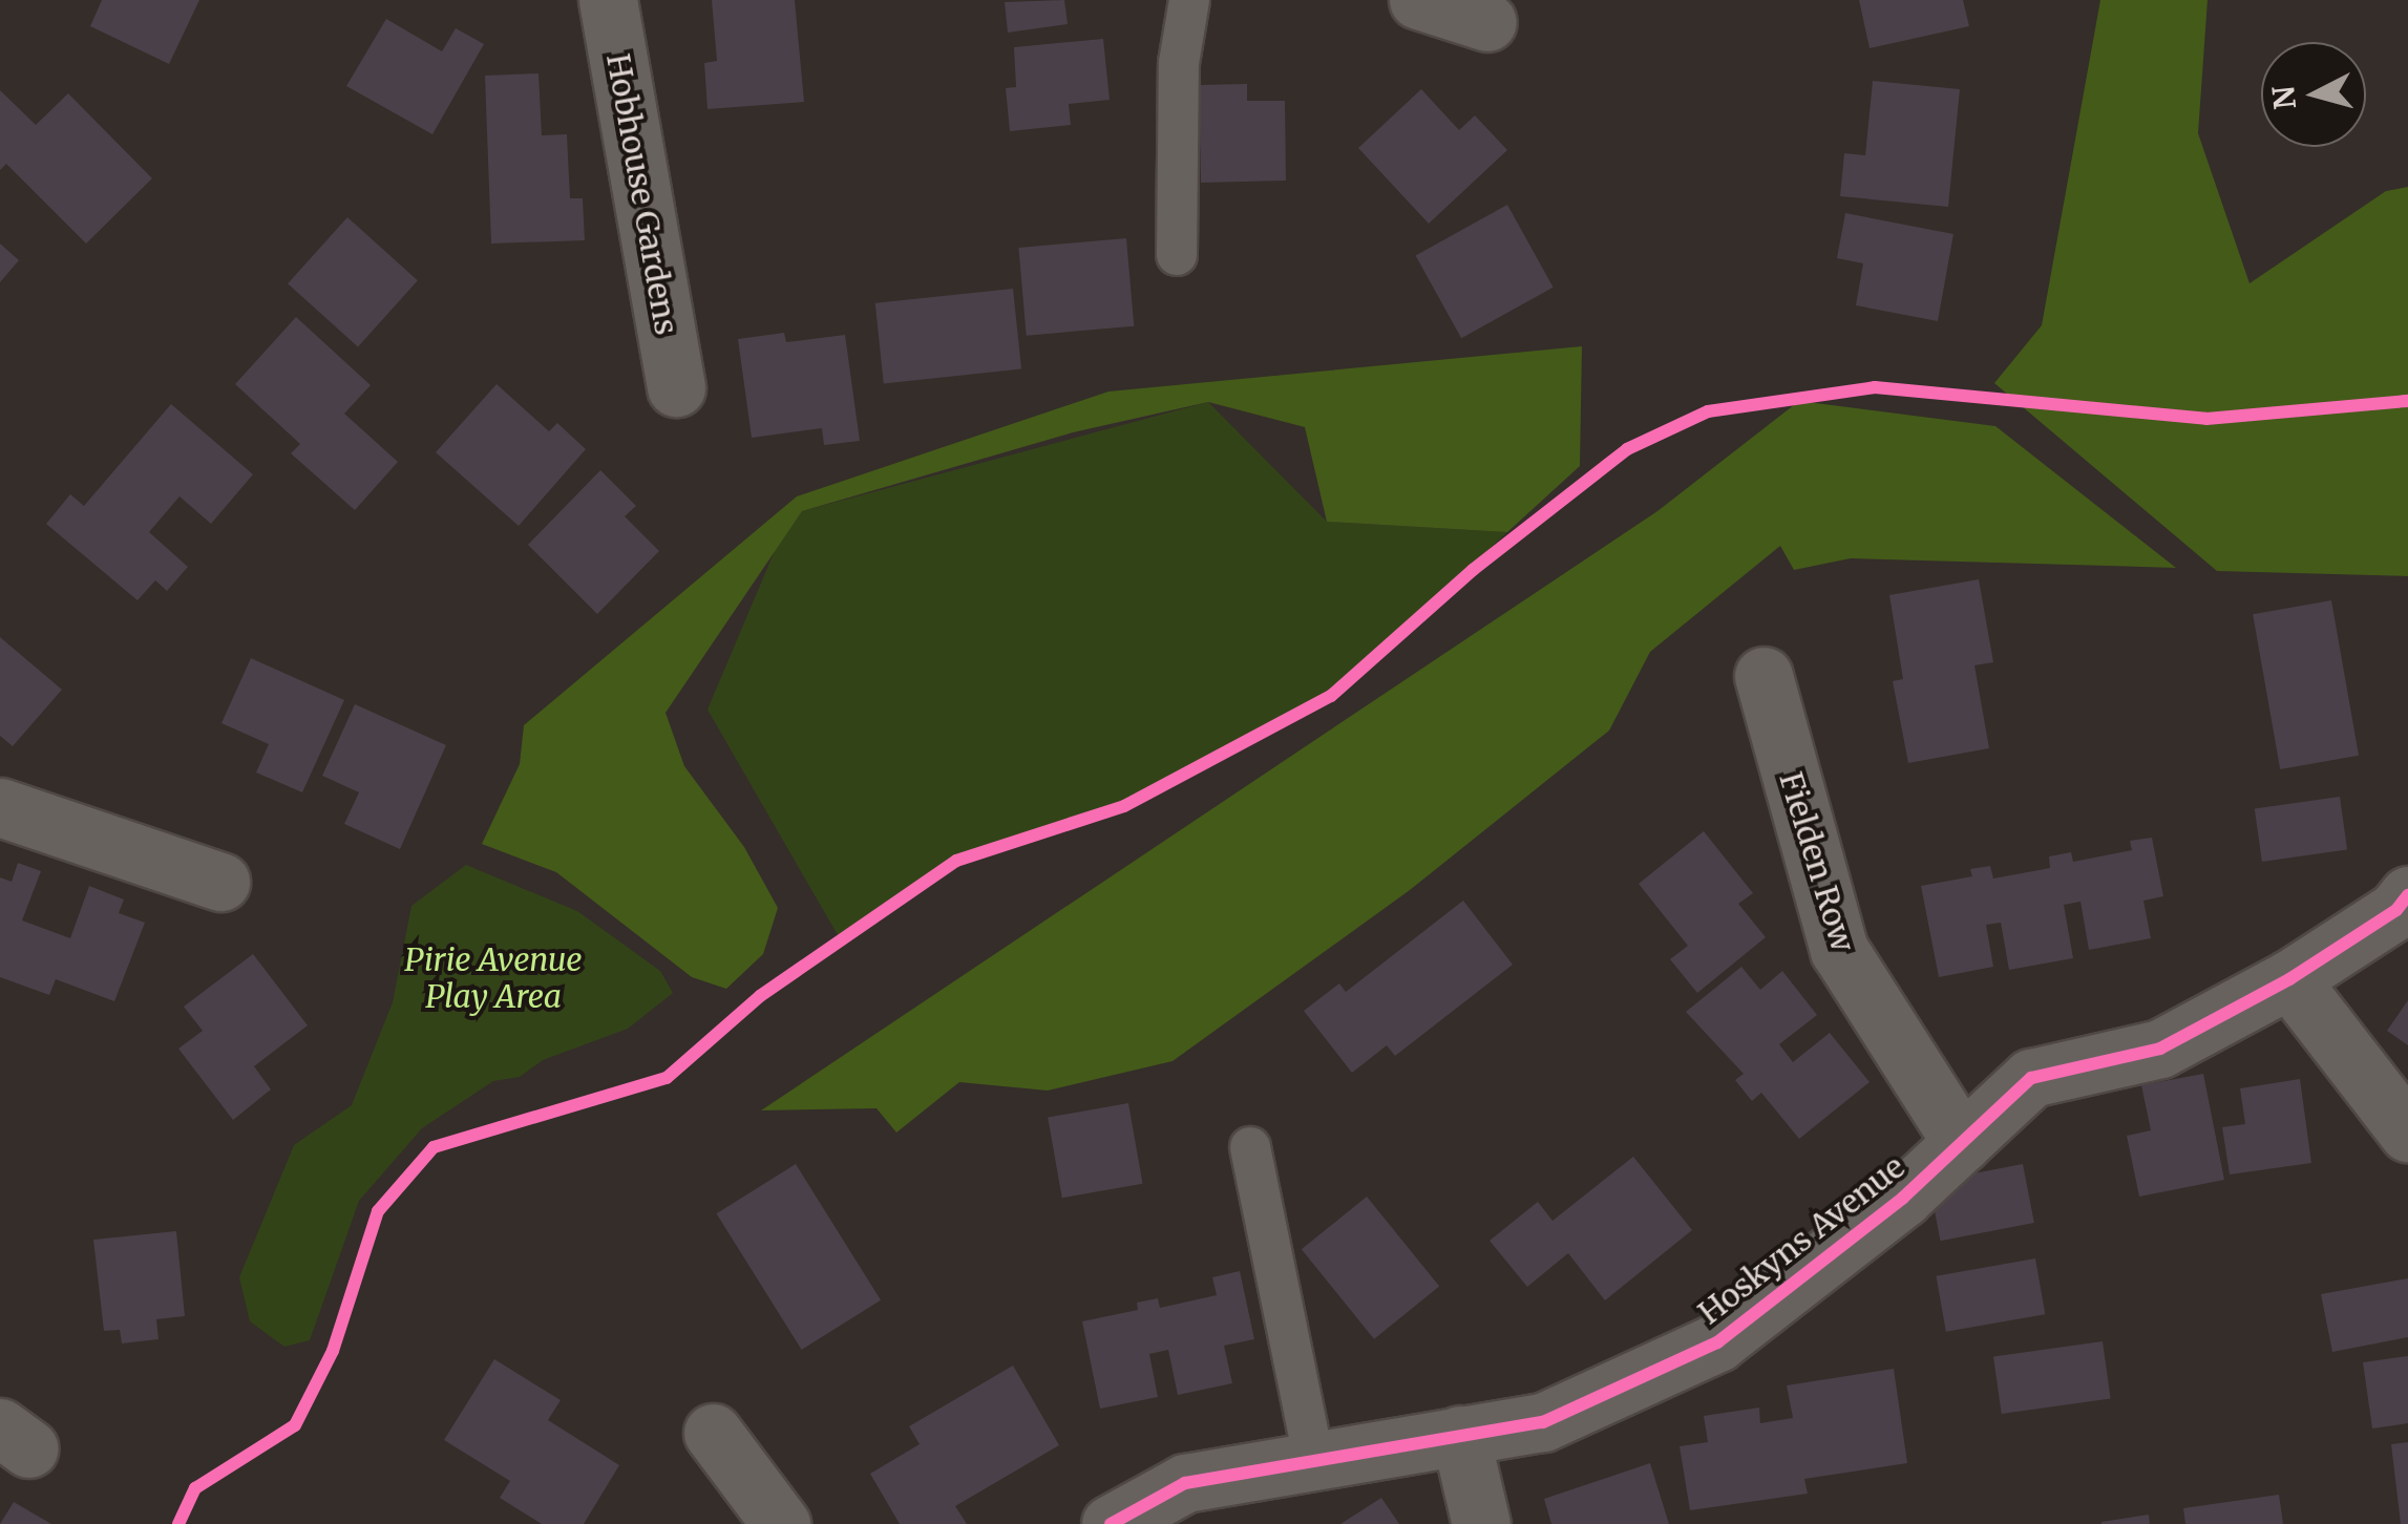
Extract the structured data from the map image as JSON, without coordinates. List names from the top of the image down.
{
  "streets": {
    "street": ["Hobhouse Gardens", "Fielden Row", "Hoskyns Avenue"]
  },
  "crossings": [
    ["Fielden Row", "Hoskyns Avenue"]
  ],
  "parks": ["Pirie Avenue Play Area"],
  "north": "left"
}
